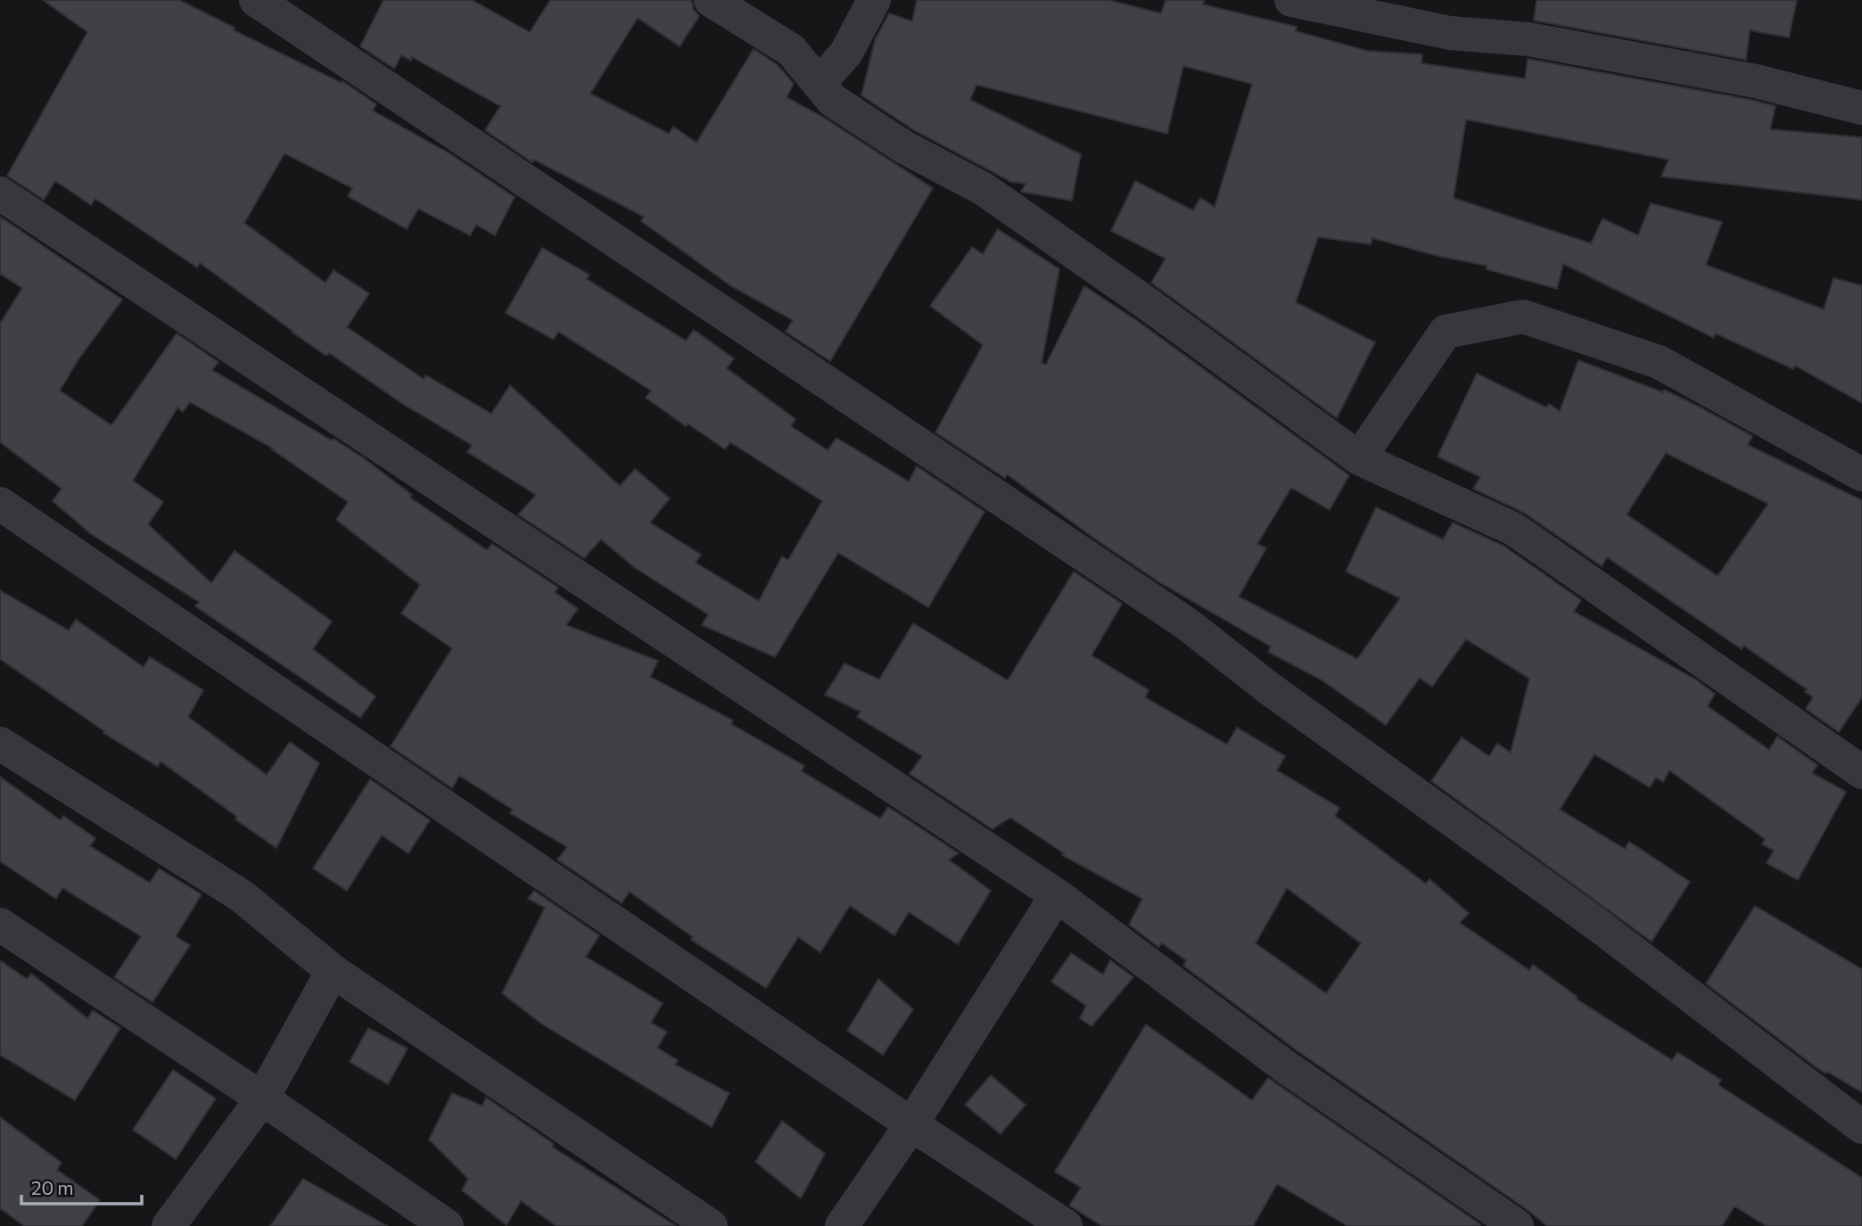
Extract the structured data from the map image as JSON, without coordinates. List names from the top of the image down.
{
  "scale_bar": "20 m"
}
